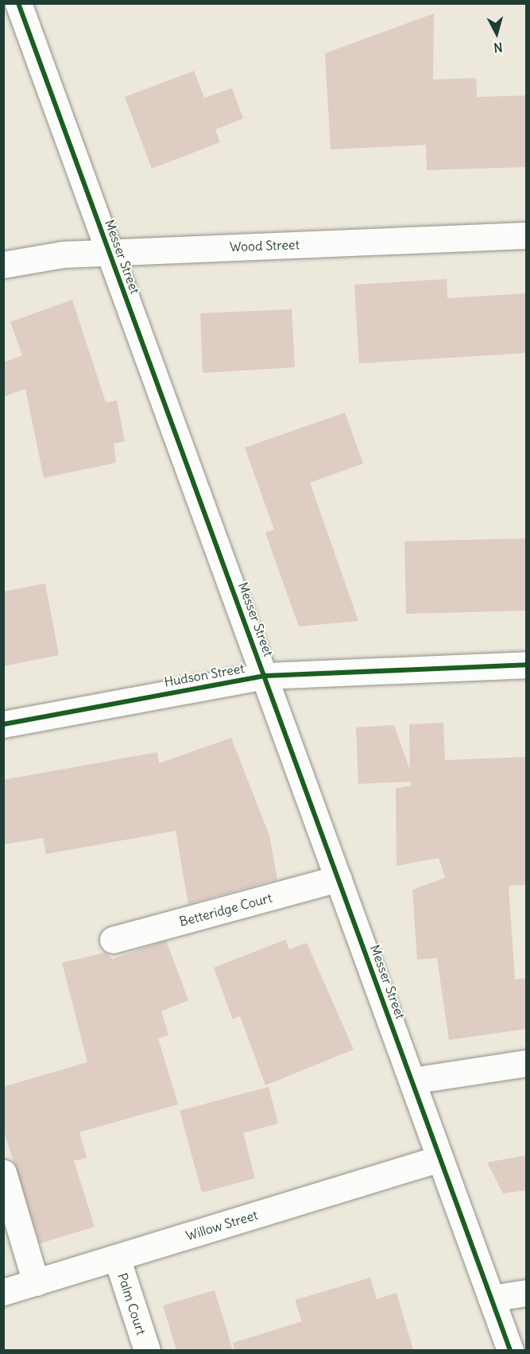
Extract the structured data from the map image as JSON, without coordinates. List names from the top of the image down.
{
  "streets": {
    "street": [
      "Wood Street",
      "Messer Street",
      "Hudson Street",
      "Betteridge Court",
      "Willow Street",
      "Palm Court"
    ]
  },
  "crossings": [
    ["Wood Street", "Messer Street"],
    ["Messer Street", "Hudson Street"],
    ["Messer Street", "Betteridge Court"],
    ["Messer Street", "Willow Street"],
    ["Willow Street", "Palm Court"]
  ],
  "north": "bottom"
}
